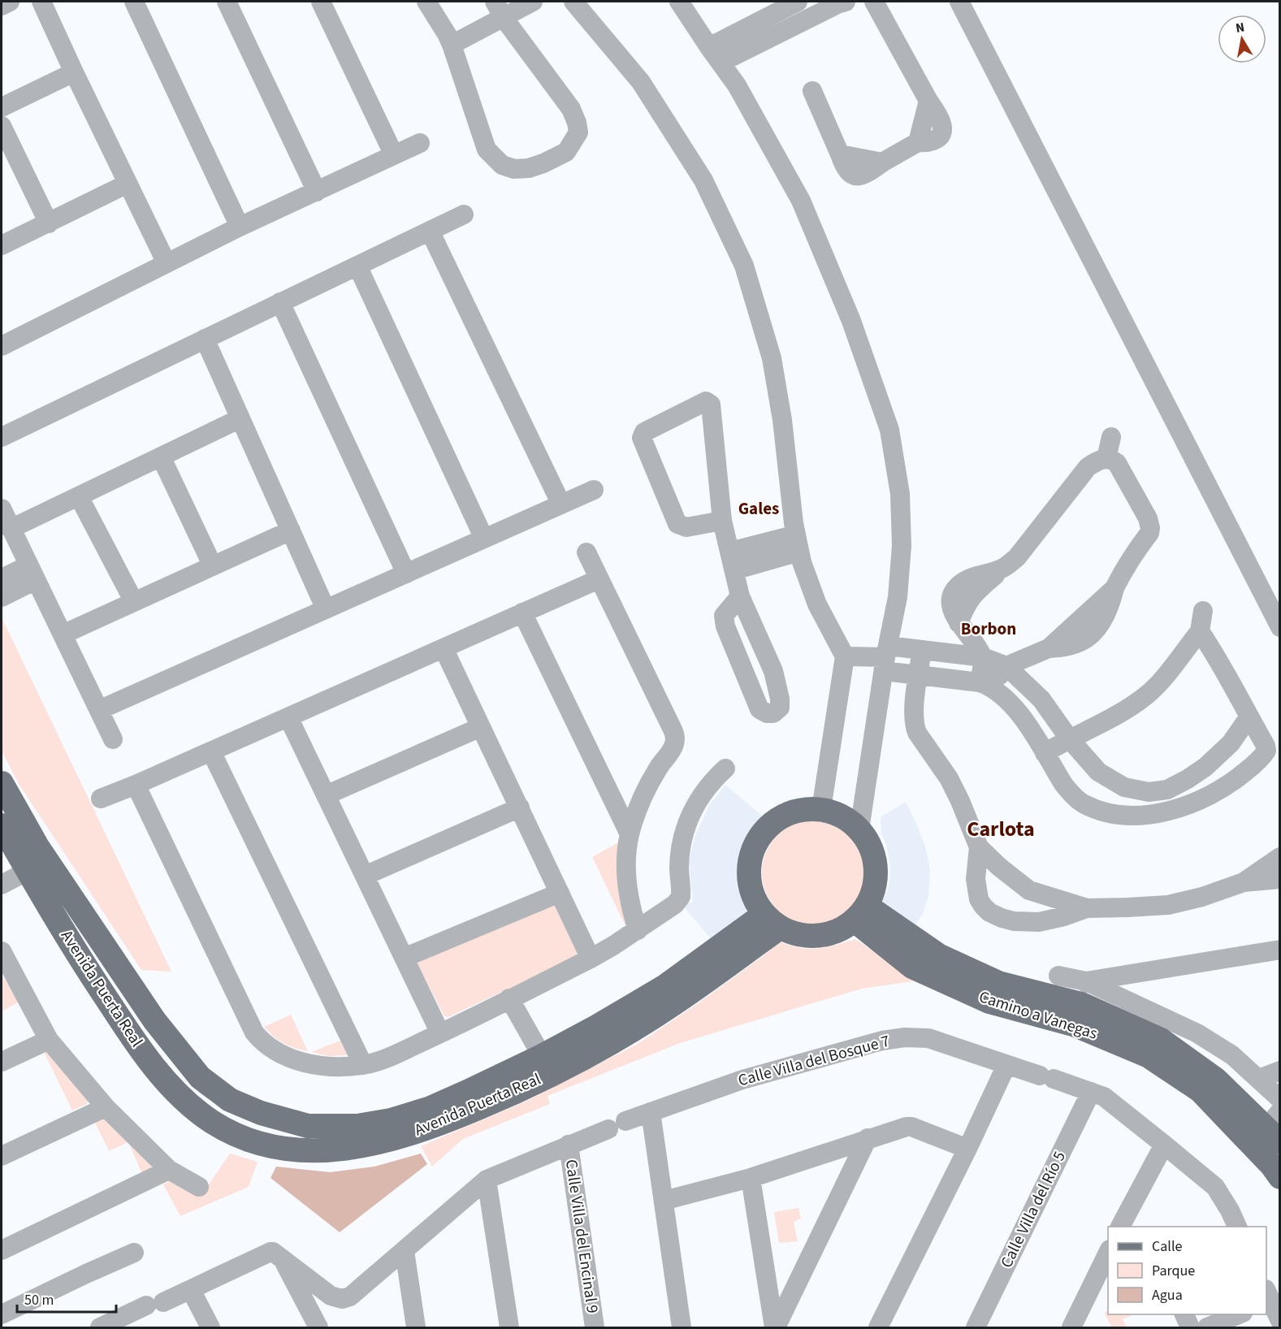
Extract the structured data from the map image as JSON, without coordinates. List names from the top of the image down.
{
  "streets": {
    "main road": ["Avenida Puerta Real", "Camino a Vanegas"],
    "street": ["Calle Villa del Bosque 7", "Calle Villa del Río 5", "Calle Villa del Encinal 9"]
  },
  "crossings": [
    ["Avenida Puerta Real", "Camino a Vanegas"],
    ["Calle Villa del Bosque 7", "Calle Villa del Río 5"],
    ["Calle Villa del Bosque 7", "Calle Villa del Encinal 9"]
  ],
  "districts": ["Gales", "Borbon", "Carlota"],
  "legend": ["Calle", "Parque", "Agua"],
  "scale_bar": "50 m",
  "north": "top"
}
